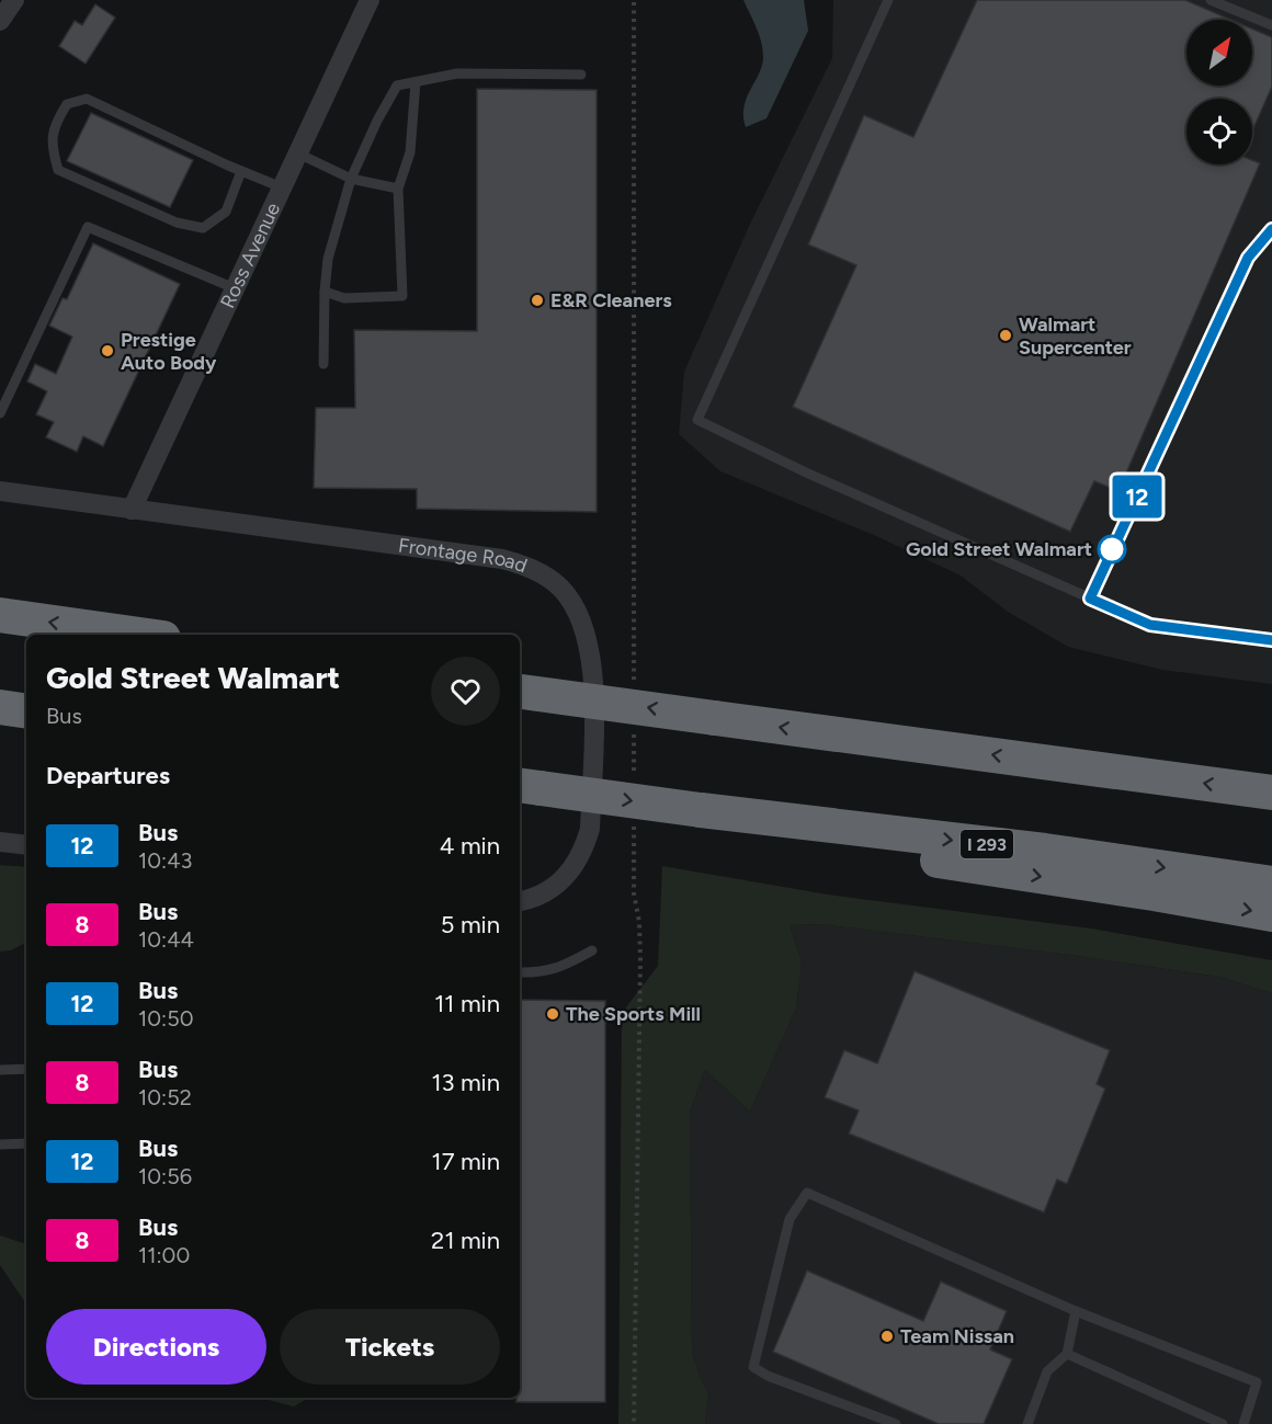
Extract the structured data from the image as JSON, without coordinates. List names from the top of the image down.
{
  "streets": {
    "highway": ["I 293"],
    "street": ["Ross Avenue", "Frontage Road"]
  },
  "crossings": [
    ["Ross Avenue", "Frontage Road"]
  ],
  "places": [
    "E&R Cleaners",
    "Walmart Supercenter",
    "Prestige Auto Body",
    "Gold Street Walmart",
    "The Sports Mill",
    "Team Nissan"
  ],
  "lines": ["bus line 12"],
  "north": "top right",
  "page": {
    "on_map": "12",
    "heading": [
      ["Gold Street Walmart", "Bus"],
      "Departures"
    ],
    "list": [
      {
        "mark": "12",
        "name": "Bus",
        "note": "10:43",
        "value": "4 min"
      },
      {
        "mark": "8",
        "name": "Bus",
        "note": "10:44",
        "value": "5 min"
      },
      {
        "mark": "12",
        "name": "Bus",
        "note": "10:50",
        "value": "11 min"
      },
      {
        "mark": "8",
        "name": "Bus",
        "note": "10:52",
        "value": "13 min"
      },
      {
        "mark": "12",
        "name": "Bus",
        "note": "10:56",
        "value": "17 min"
      },
      {
        "mark": "8",
        "name": "Bus",
        "note": "11:00",
        "value": "21 min"
      }
    ],
    "buttons": ["Directions", "Tickets"]
  }
}
